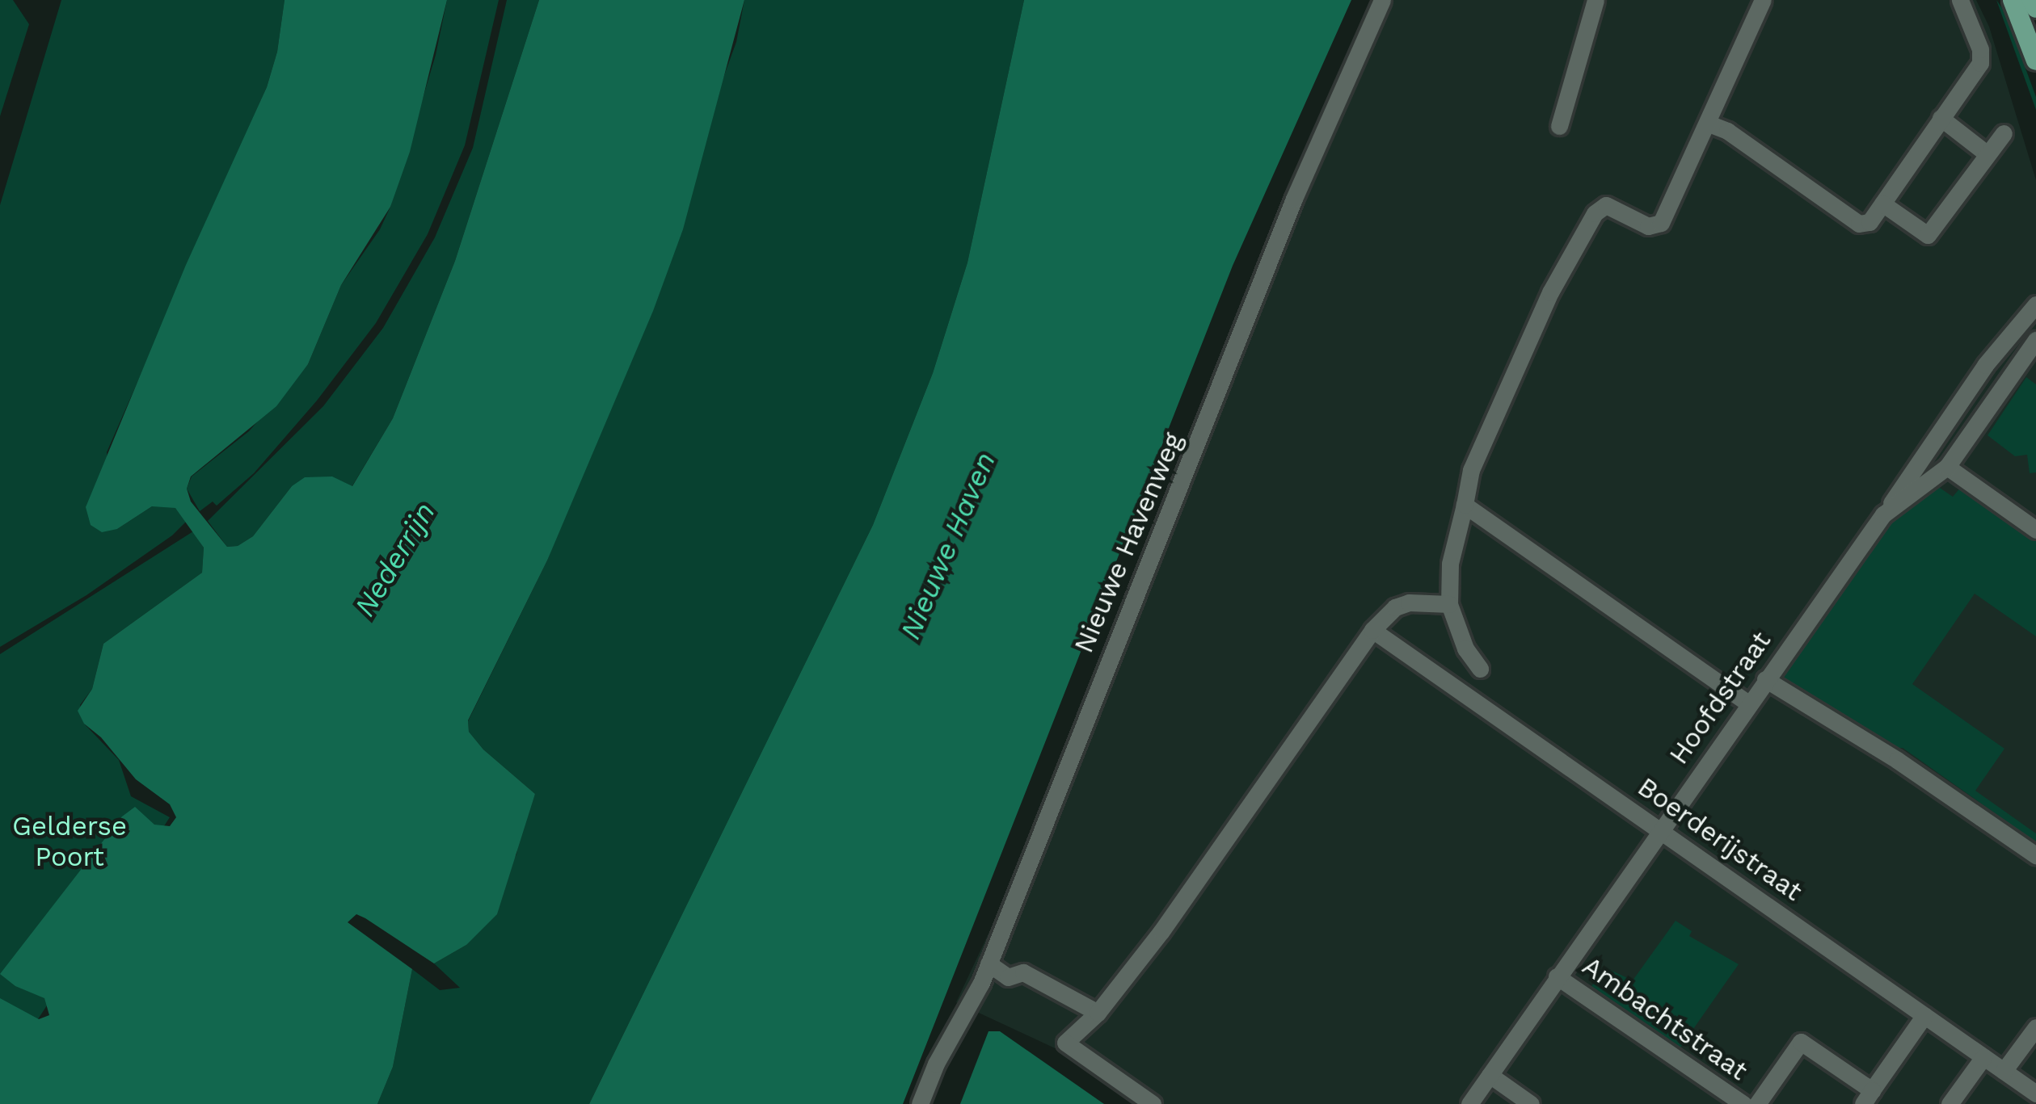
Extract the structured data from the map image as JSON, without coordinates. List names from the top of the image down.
{
  "streets": {
    "street": [
      "Nieuwe Havenweg",
      "Hoofdstraat",
      "Boerderijstraat",
      "Ambachtstraat"
    ]
  },
  "crossings": [
    ["Hoofdstraat", "Boerderijstraat"],
    ["Hoofdstraat", "Ambachtstraat"]
  ],
  "water": ["Nieuwe Haven", "Nederrijn"],
  "parks": ["Gelderse Poort"]
}
